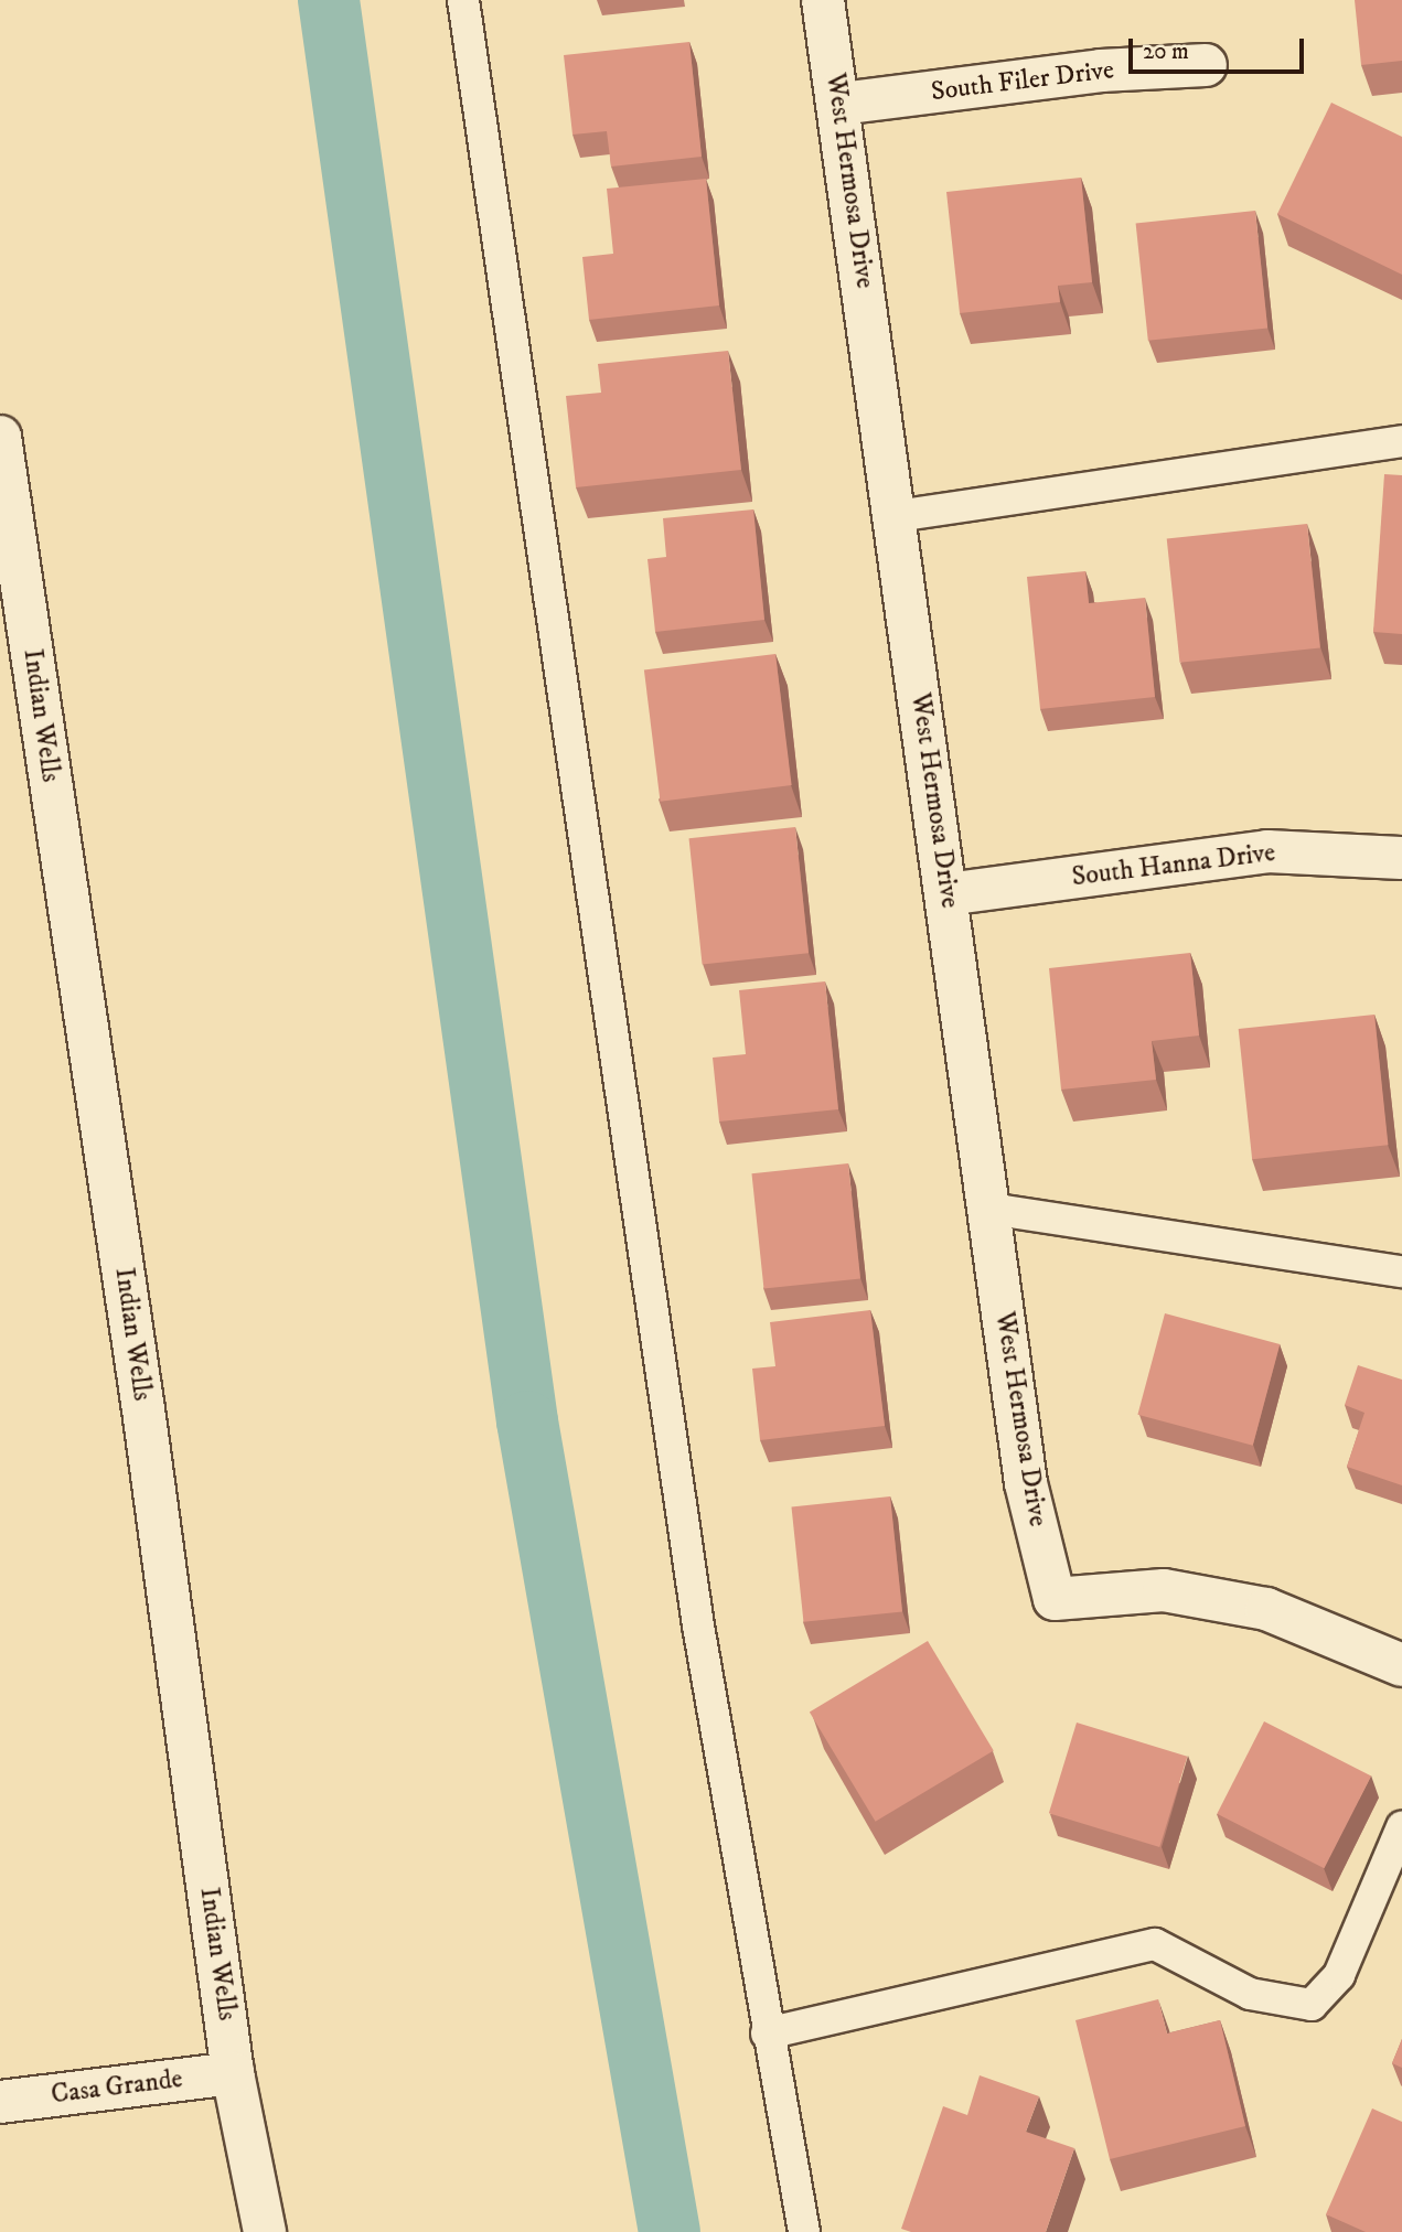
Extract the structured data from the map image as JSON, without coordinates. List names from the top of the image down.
{
  "streets": {
    "street": [
      "South Filer Drive",
      "West Hermosa Drive",
      "Indian Wells",
      "South Hanna Drive",
      "Casa Grande"
    ]
  },
  "crossings": [
    ["South Filer Drive", "West Hermosa Drive"],
    ["West Hermosa Drive", "South Hanna Drive"],
    ["Indian Wells", "Casa Grande"]
  ],
  "scale_bar": "20 m"
}
